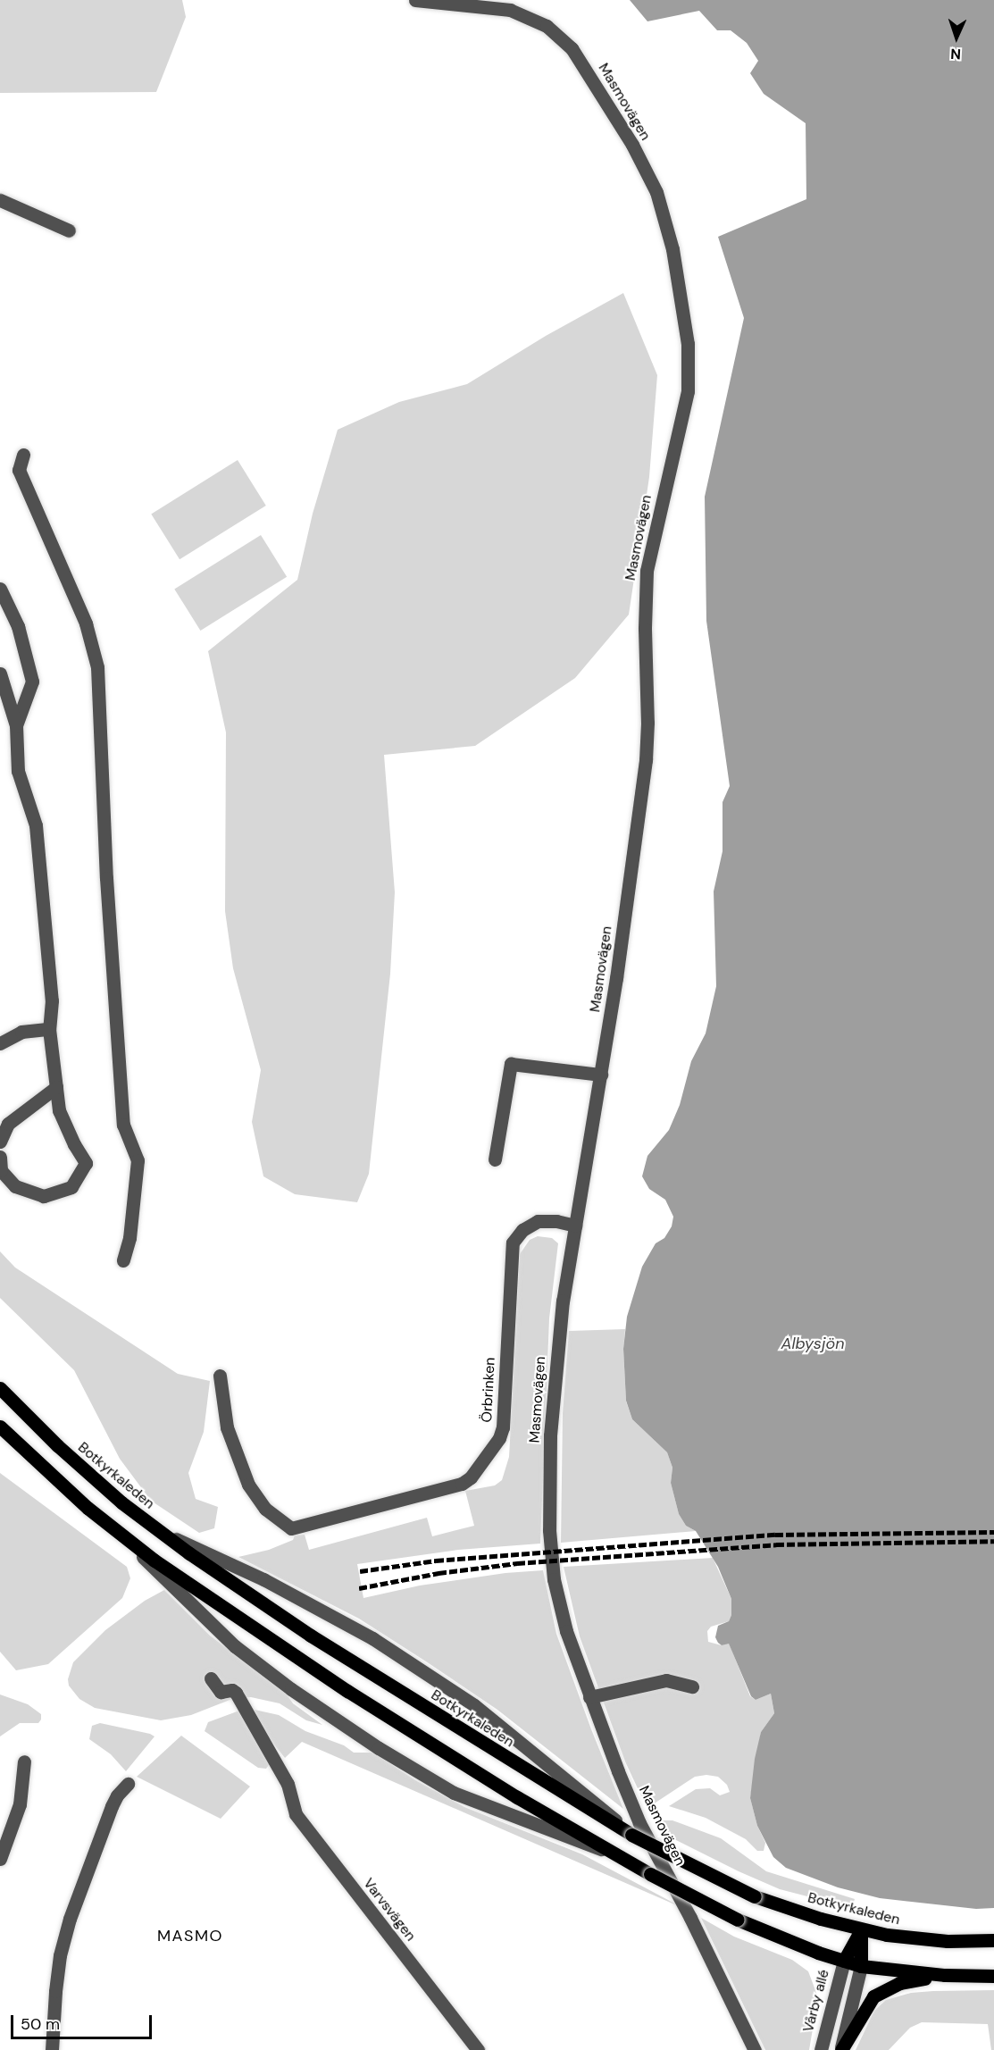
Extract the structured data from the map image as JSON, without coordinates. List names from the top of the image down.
{
  "streets": {
    "main road": ["Botkyrkaleden"],
    "street": [
      "Masmovägen",
      "Örbrinken",
      "Varvsvägen",
      "Vårby allé"
    ]
  },
  "crossings": [
    ["Masmovägen", "Örbrinken"]
  ],
  "districts": ["MASMO"],
  "water": ["Albysjön"],
  "scale_bar": "50 m",
  "north": "bottom"
}
